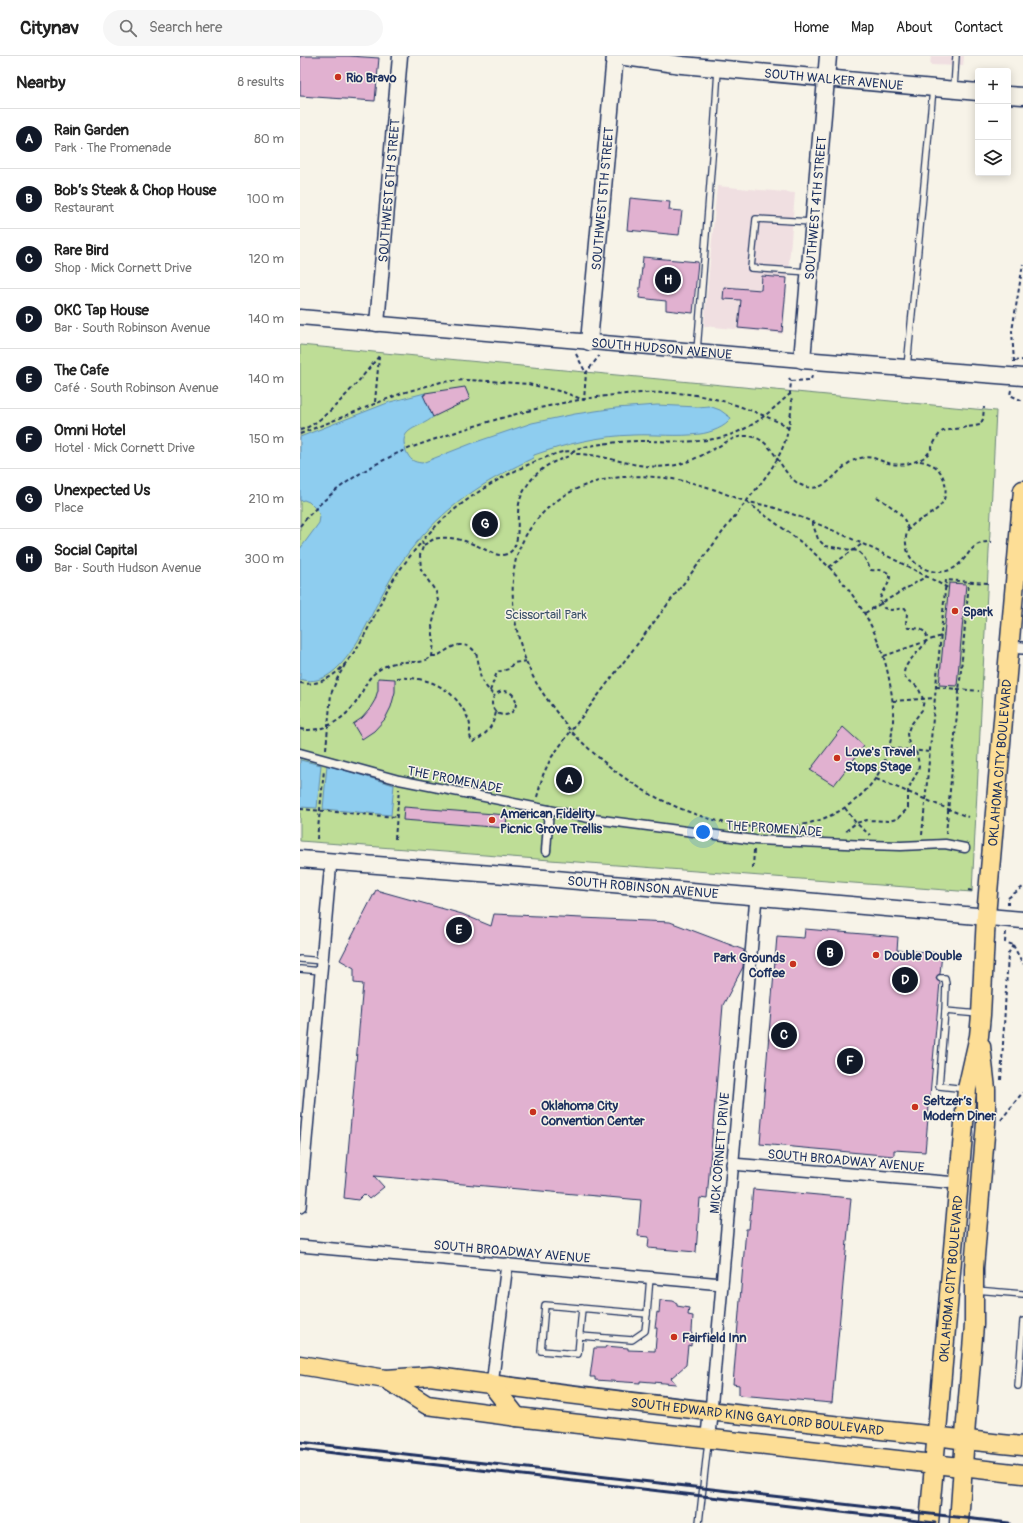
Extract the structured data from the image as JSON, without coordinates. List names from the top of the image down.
{
  "streets": {
    "main road": [
      "SOUTH WALKER AVENUE",
      "SOUTHWEST 5TH STREET",
      "SOUTHWEST 4TH STREET",
      "SOUTH HUDSON AVENUE",
      "OKLAHOMA CITY BOULEVARD",
      "SOUTH ROBINSON AVENUE",
      "SOUTH EDWARD KING GAYLORD BOULEVARD"
    ],
    "street": [
      "SOUTHWEST 6TH STREET",
      "THE PROMENADE",
      "MICK CORNETT DRIVE",
      "SOUTH BROADWAY AVENUE"
    ]
  },
  "crossings": [
    ["SOUTH WALKER AVENUE", "SOUTHWEST 4TH STREET"],
    ["SOUTHWEST 6TH STREET", "SOUTH HUDSON AVENUE"],
    ["SOUTHWEST 5TH STREET", "SOUTH HUDSON AVENUE"],
    ["SOUTHWEST 4TH STREET", "SOUTH HUDSON AVENUE"],
    ["OKLAHOMA CITY BOULEVARD", "SOUTH ROBINSON AVENUE"],
    ["OKLAHOMA CITY BOULEVARD", "SOUTH BROADWAY AVENUE"],
    ["OKLAHOMA CITY BOULEVARD", "SOUTH EDWARD KING GAYLORD BOULEVARD"],
    ["SOUTH ROBINSON AVENUE", "MICK CORNETT DRIVE"],
    ["MICK CORNETT DRIVE", "SOUTH BROADWAY AVENUE"],
    ["MICK CORNETT DRIVE", "SOUTH EDWARD KING GAYLORD BOULEVARD"]
  ],
  "parks": ["Scissortail Park"],
  "places": [
    "Rio Bravo",
    "Spark",
    "Love's Travel Stops Stage",
    "American Fidelity Picnic Grove Trellis",
    "Double Double",
    "Park Grounds Coffee",
    "Seltzer’s Modern Diner",
    "Oklahoma City Convention Center",
    "Fairfield Inn"
  ],
  "page": {
    "header": "Citynav",
    "search": "Search here",
    "nav": [
      "Home",
      "Map",
      "About",
      "Contact"
    ],
    "heading": ["Nearby", "8 results"],
    "map_buttons": ["+", "−"],
    "list": [
      {
        "mark": "A",
        "name": "Rain Garden",
        "note": "Park · The Promenade",
        "value": "80 m"
      },
      {
        "mark": "B",
        "name": "Bob’s Steak & Chop House",
        "note": "Restaurant",
        "value": "100 m"
      },
      {
        "mark": "C",
        "name": "Rare Bird",
        "note": "Shop · Mick Cornett Drive",
        "value": "120 m"
      },
      {
        "mark": "D",
        "name": "OKC Tap House",
        "note": "Bar · South Robinson Avenue",
        "value": "140 m"
      },
      {
        "mark": "E",
        "name": "The Cafe",
        "note": "Café · South Robinson Avenue",
        "value": "140 m"
      },
      {
        "mark": "F",
        "name": "Omni Hotel",
        "note": "Hotel · Mick Cornett Drive",
        "value": "150 m"
      },
      {
        "mark": "G",
        "name": "Unexpected Us",
        "note": "Place",
        "value": "210 m"
      },
      {
        "mark": "H",
        "name": "Social Capital",
        "note": "Bar · South Hudson Avenue",
        "value": "300 m"
      }
    ],
    "pins": [
      "H",
      "G",
      "A",
      "E",
      "B",
      "D",
      "C",
      "F"
    ]
  }
}
